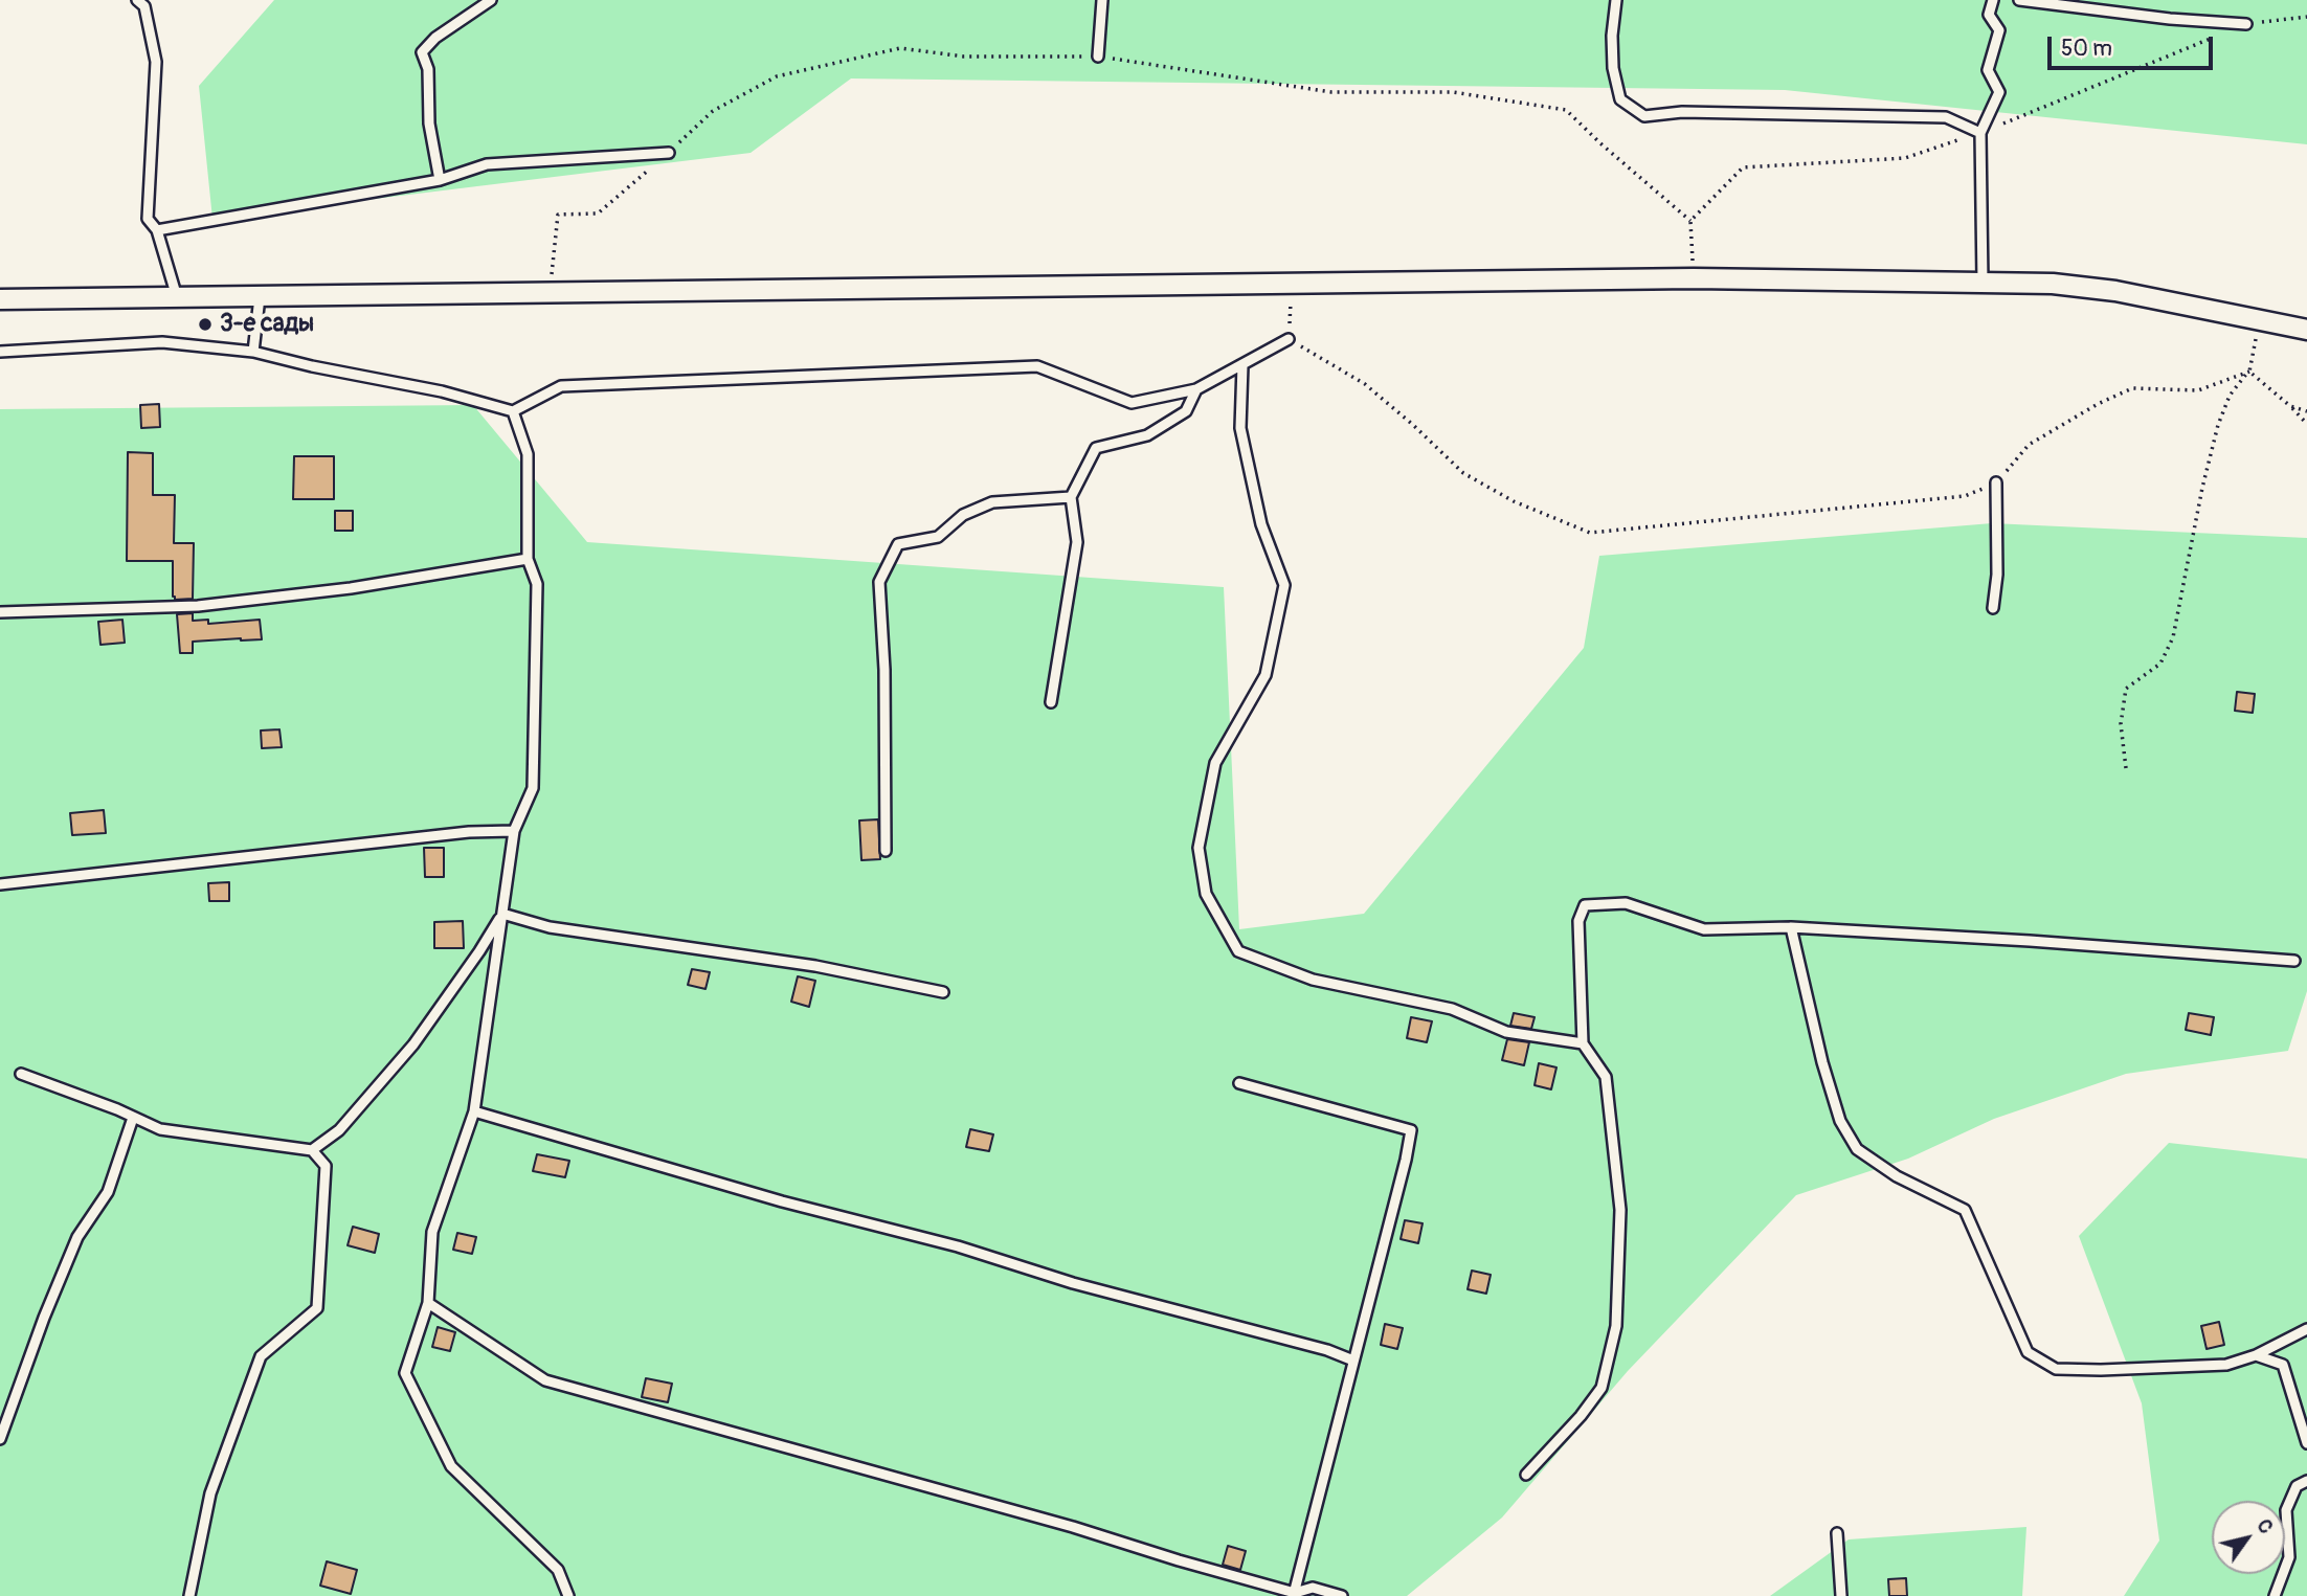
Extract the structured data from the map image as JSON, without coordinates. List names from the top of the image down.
{
  "places": ["3-е сады"],
  "scale_bar": "50 m",
  "north": "top right"
}
